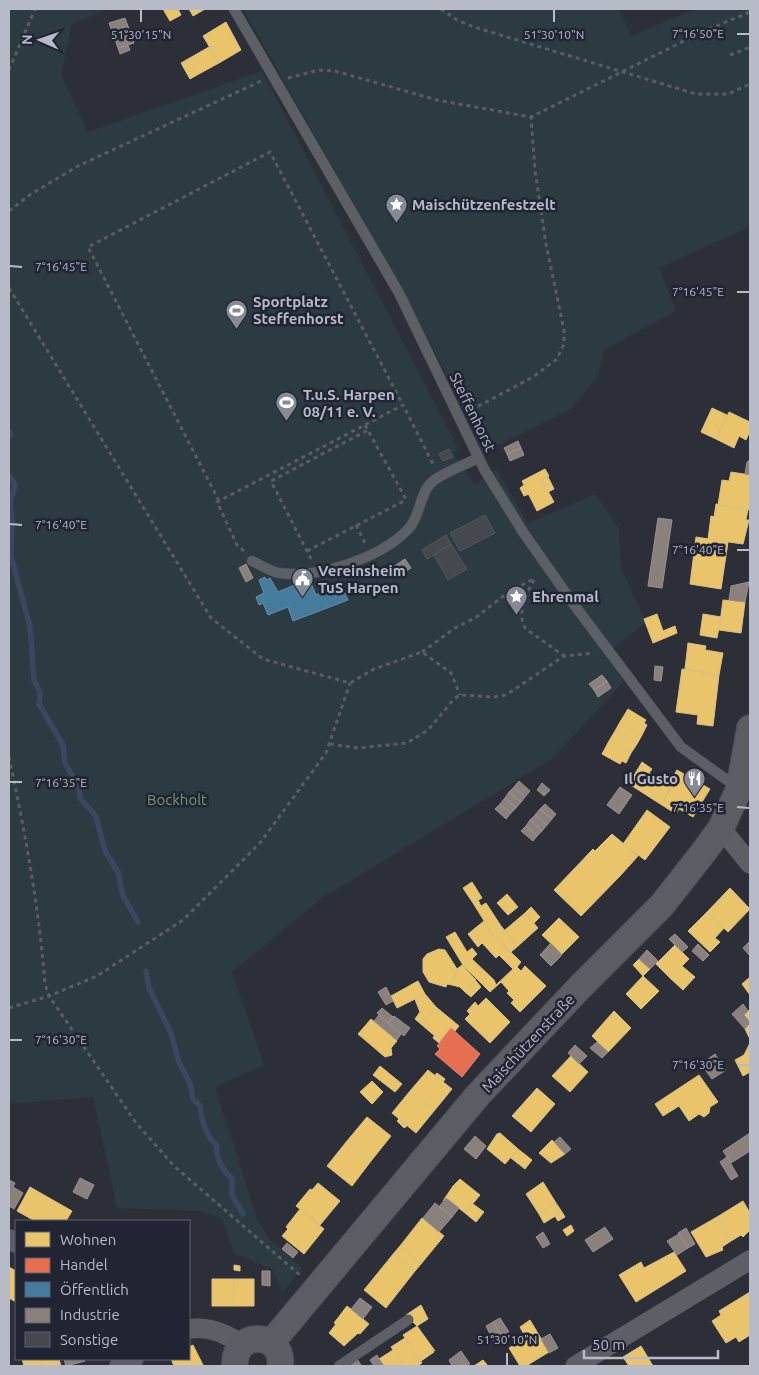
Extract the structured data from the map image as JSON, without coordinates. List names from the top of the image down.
{
  "streets": {
    "street": ["Maischützenstraße"],
    "lane": ["Steffenhorst"]
  },
  "crossings": [
    ["Steffenhorst", "Maischützenstraße"]
  ],
  "parks": ["Bockholt"],
  "places": {
    "place": ["Maischützenfestzelt", "Ehrenmal"],
    "sports": ["Sportplatz Steffenhorst", "T.u.S. Harpen 08/11 e. V."],
    "public building": ["Vereinsheim TuS Harpen"],
    "restaurant": ["Il Gusto"]
  },
  "legend": [
    "Wohnen",
    "Handel",
    "Öffentlich",
    "Industrie",
    "Sonstige"
  ],
  "scale_bar": "50 m",
  "north": "left",
  "coordinates": [
    "7°16'50\"E",
    "51°30'15\"N",
    "51°30'10\"N",
    "7°16'45\"E",
    "7°16'40\"E",
    "7°16'35\"E",
    "7°16'30\"E"
  ]
}
